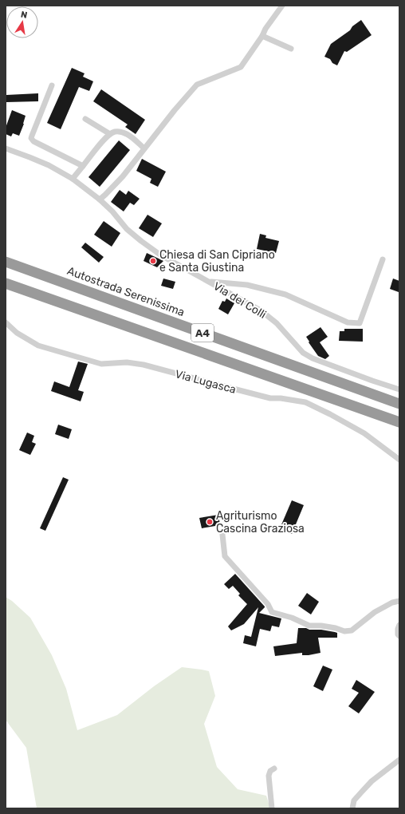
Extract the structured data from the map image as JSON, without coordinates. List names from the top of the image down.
{
  "streets": {
    "highway": ["Autostrada Serenissima", "A4"],
    "street": ["Via dei Colli", "Via Lugasca"]
  },
  "places": ["Chiesa di San Cipriano e Santa Giustina", "Agriturismo Cascina Graziosa"],
  "north": "top"
}
